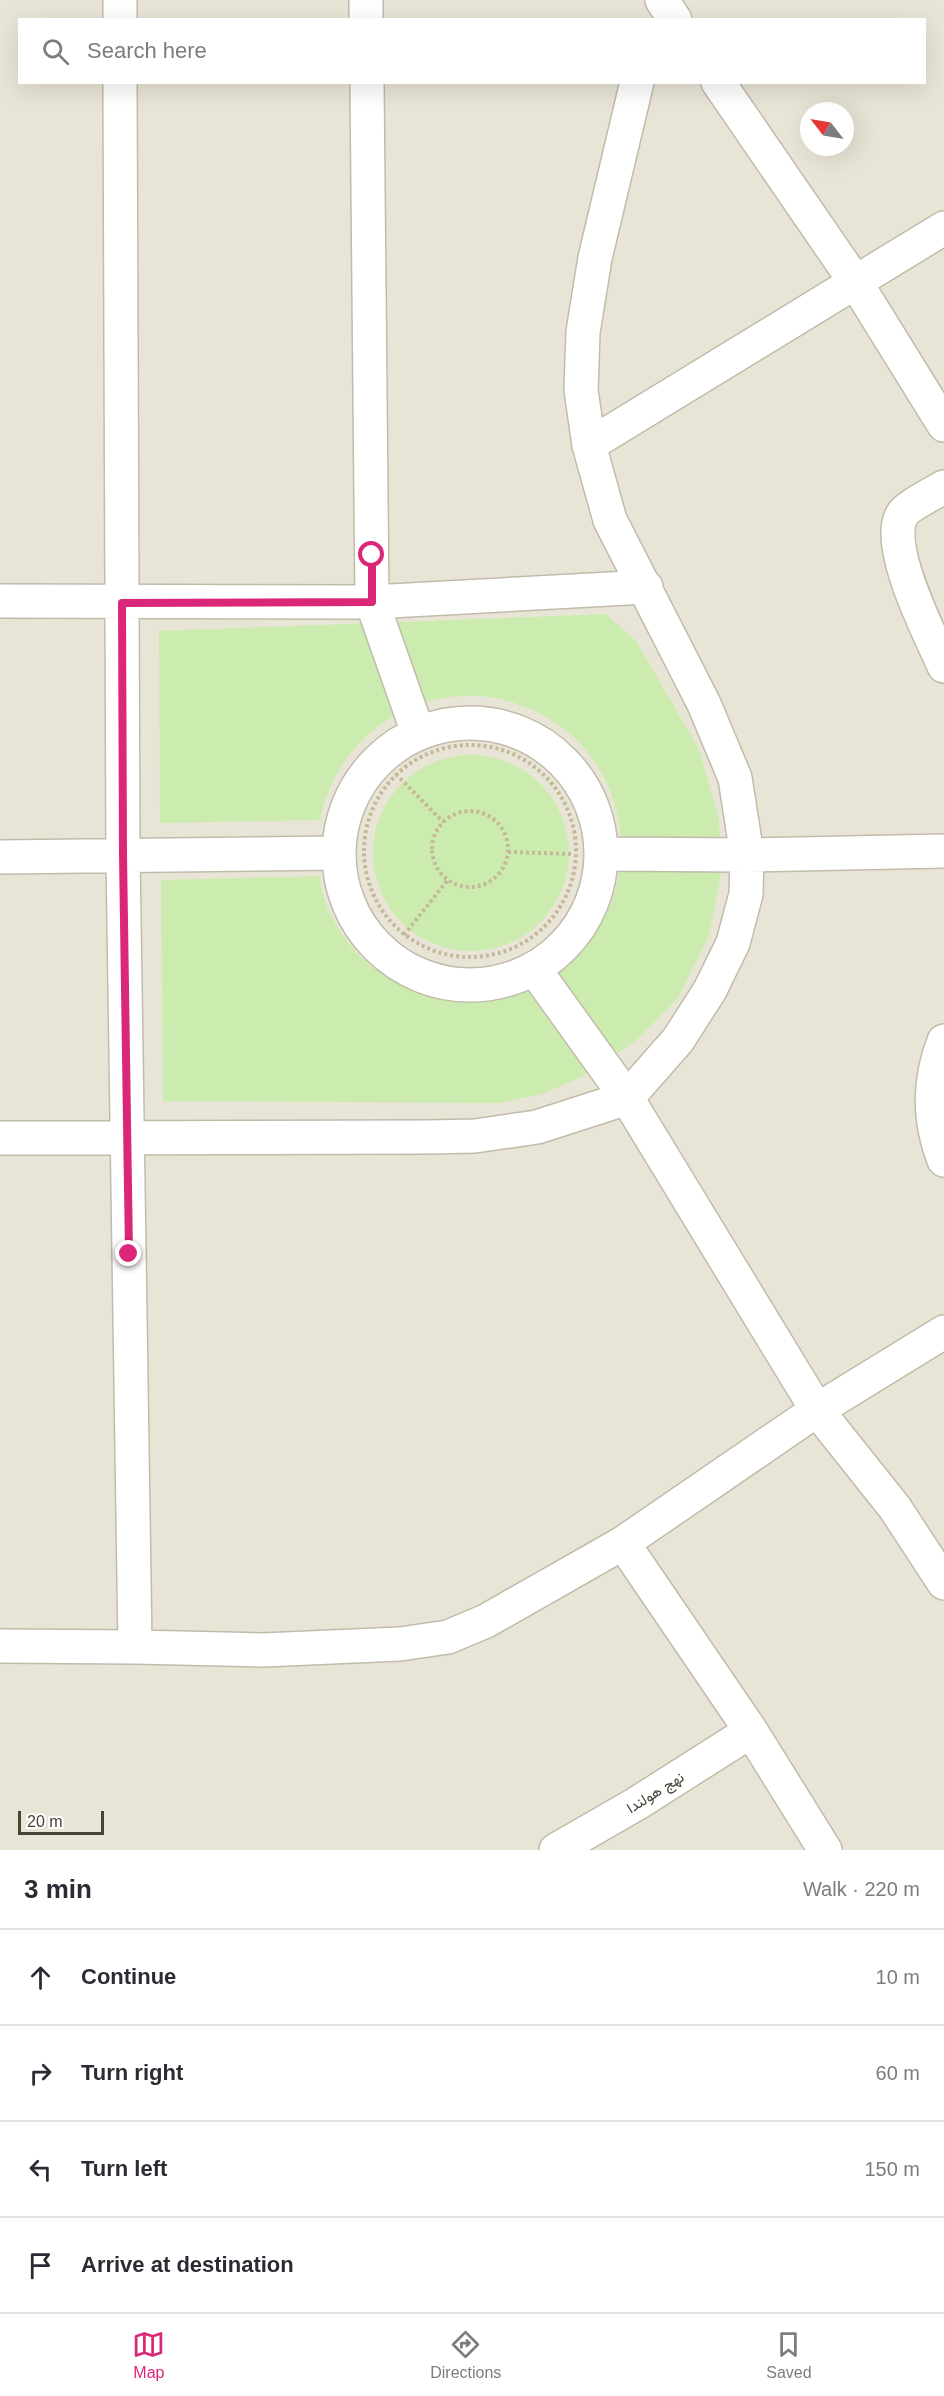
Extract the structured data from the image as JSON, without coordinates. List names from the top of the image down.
{
  "streets": {
    "street": ["نهج هولندا"]
  },
  "scale_bar": "20 m",
  "north": "top left",
  "page": {
    "search": "Search here",
    "scale": "20 m",
    "heading": ["3 min", "Walk · 220 m"],
    "list": [
      ["Continue", "10 m"],
      ["Turn right", "60 m"],
      ["Turn left", "150 m"],
      "Arrive at destination"
    ],
    "nav": ["Map", "Directions", "Saved"]
  }
}
